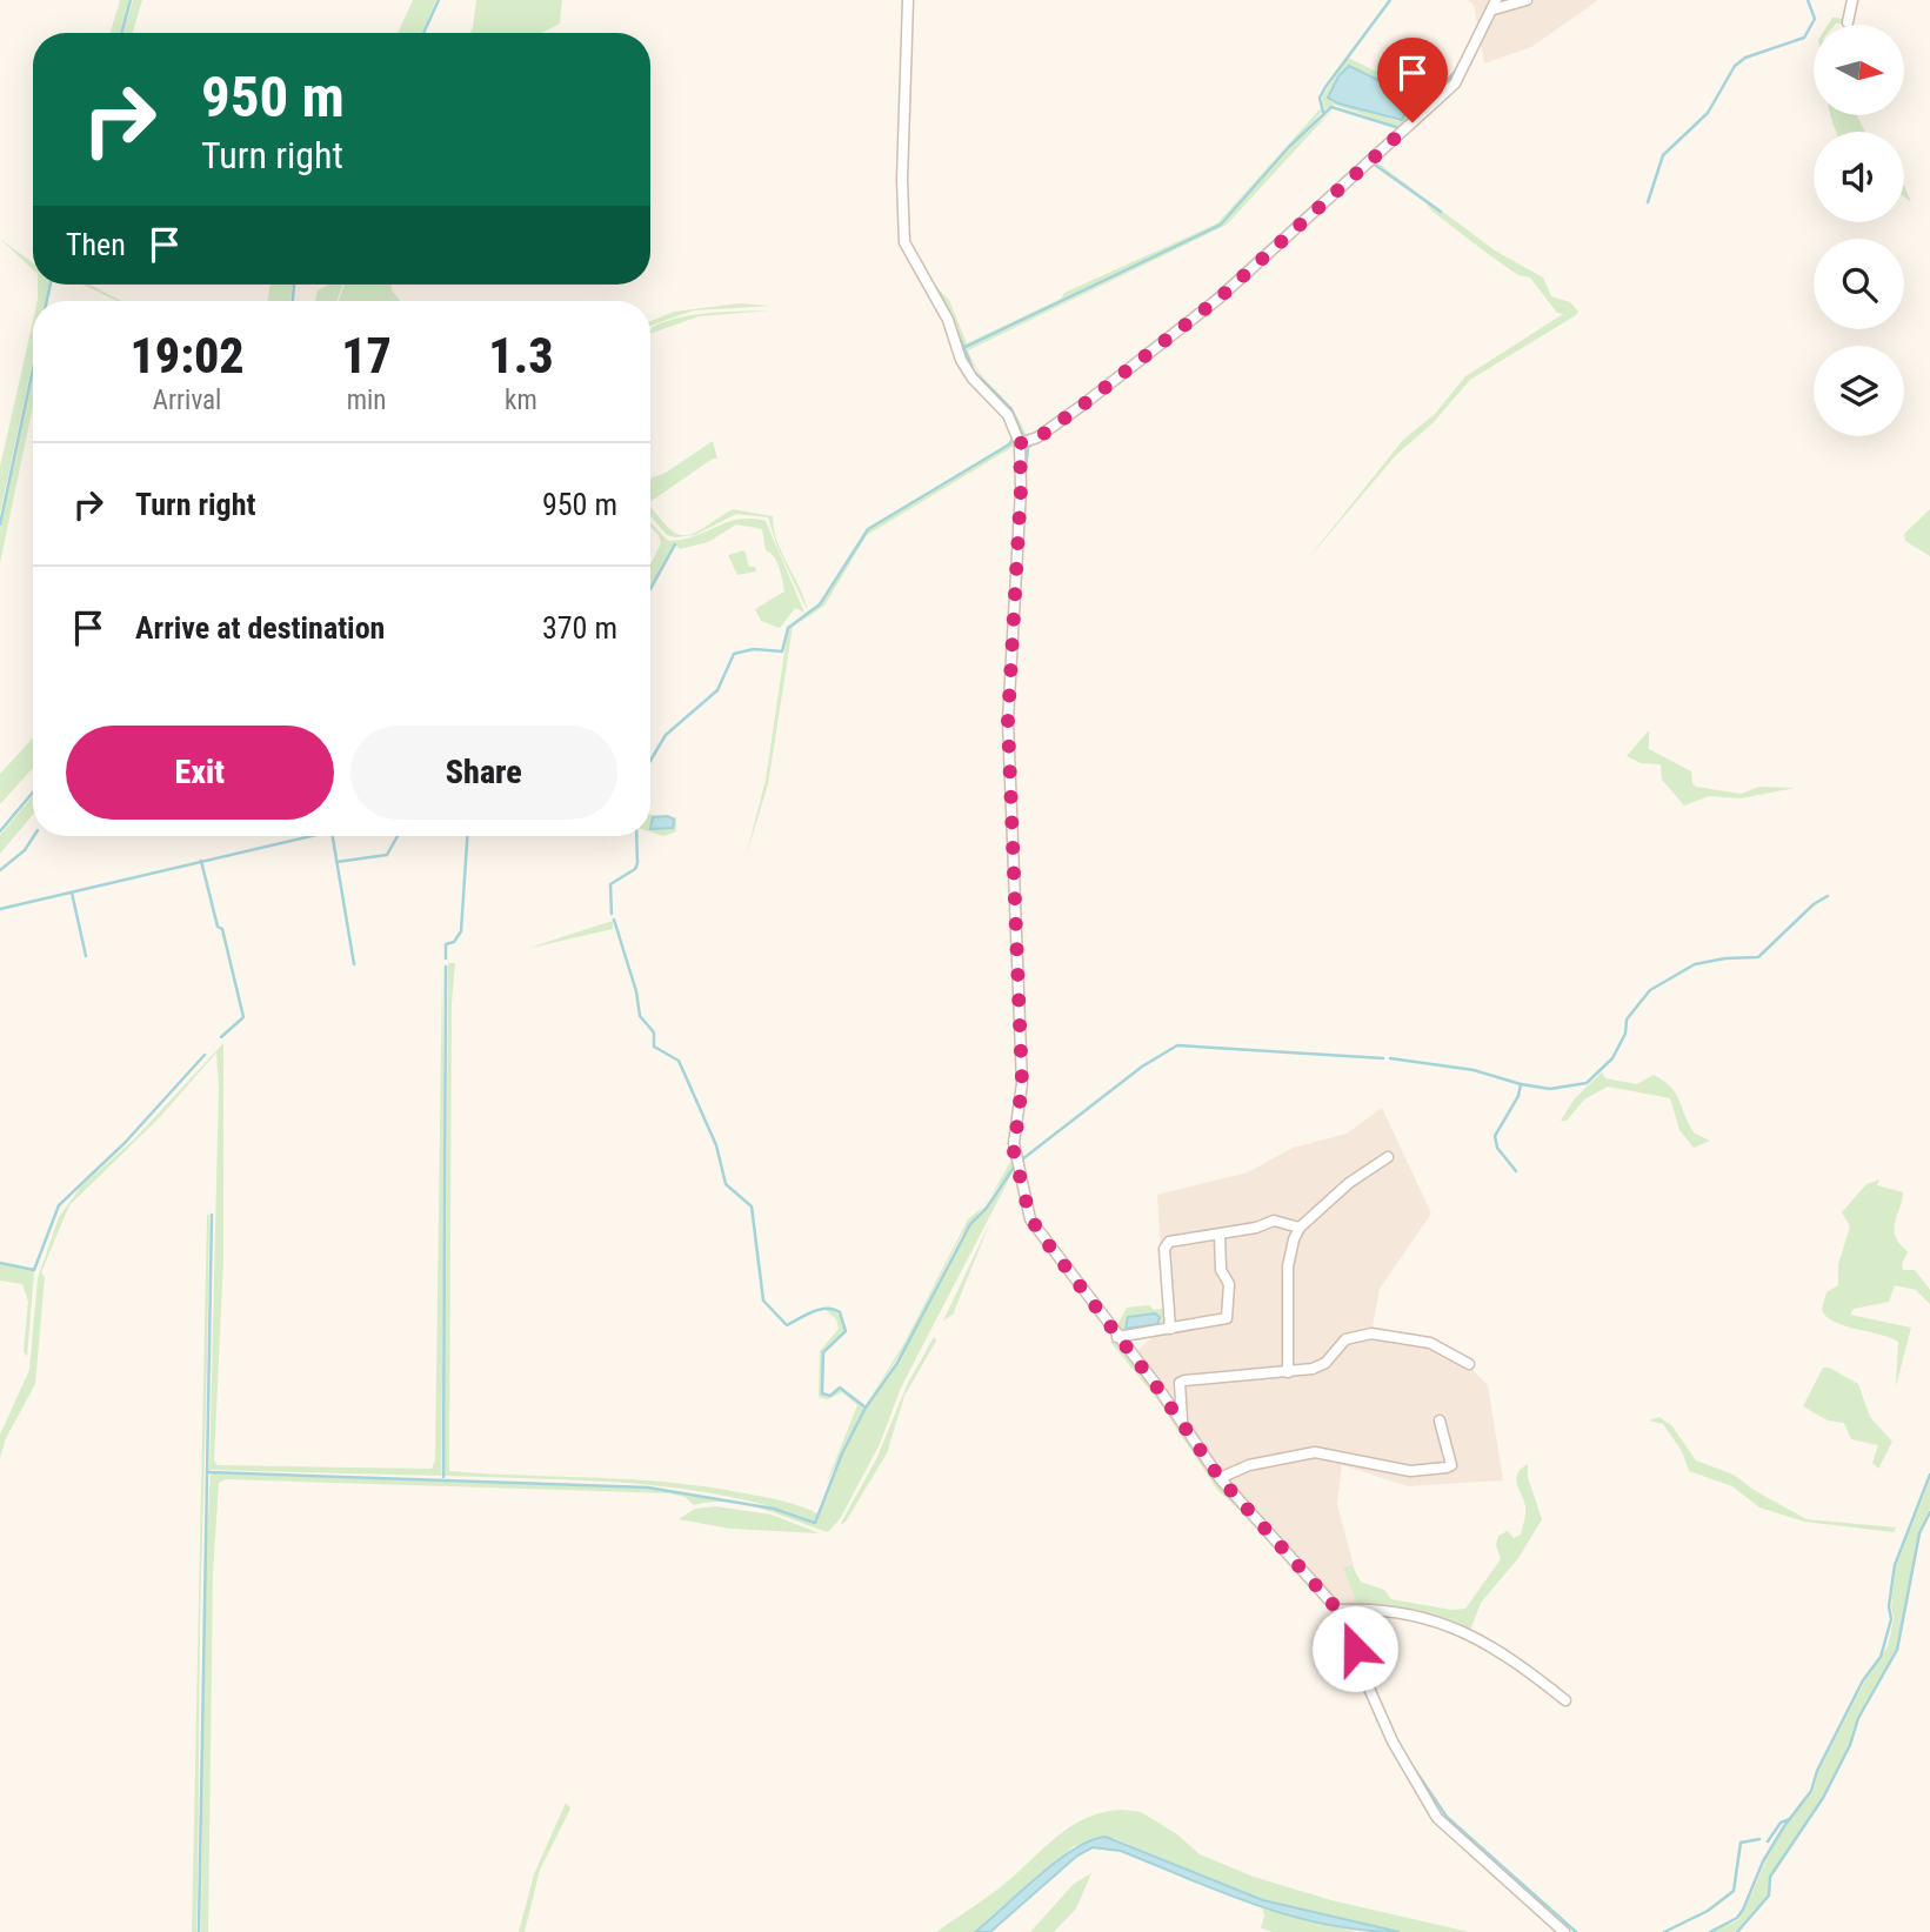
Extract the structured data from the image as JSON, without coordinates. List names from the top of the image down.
{
  "north": "right",
  "page": {
    "turn": ["950 m", "Turn right"],
    "then": "Then",
    "eta": [
      "19:02",
      "Arrival",
      "17",
      "min",
      "1.3",
      "km"
    ],
    "list": [
      {
        "name": "Turn right",
        "value": "950 m"
      },
      {
        "name": "Arrive at destination",
        "value": "370 m"
      }
    ],
    "buttons": ["Exit", "Share"]
  }
}
